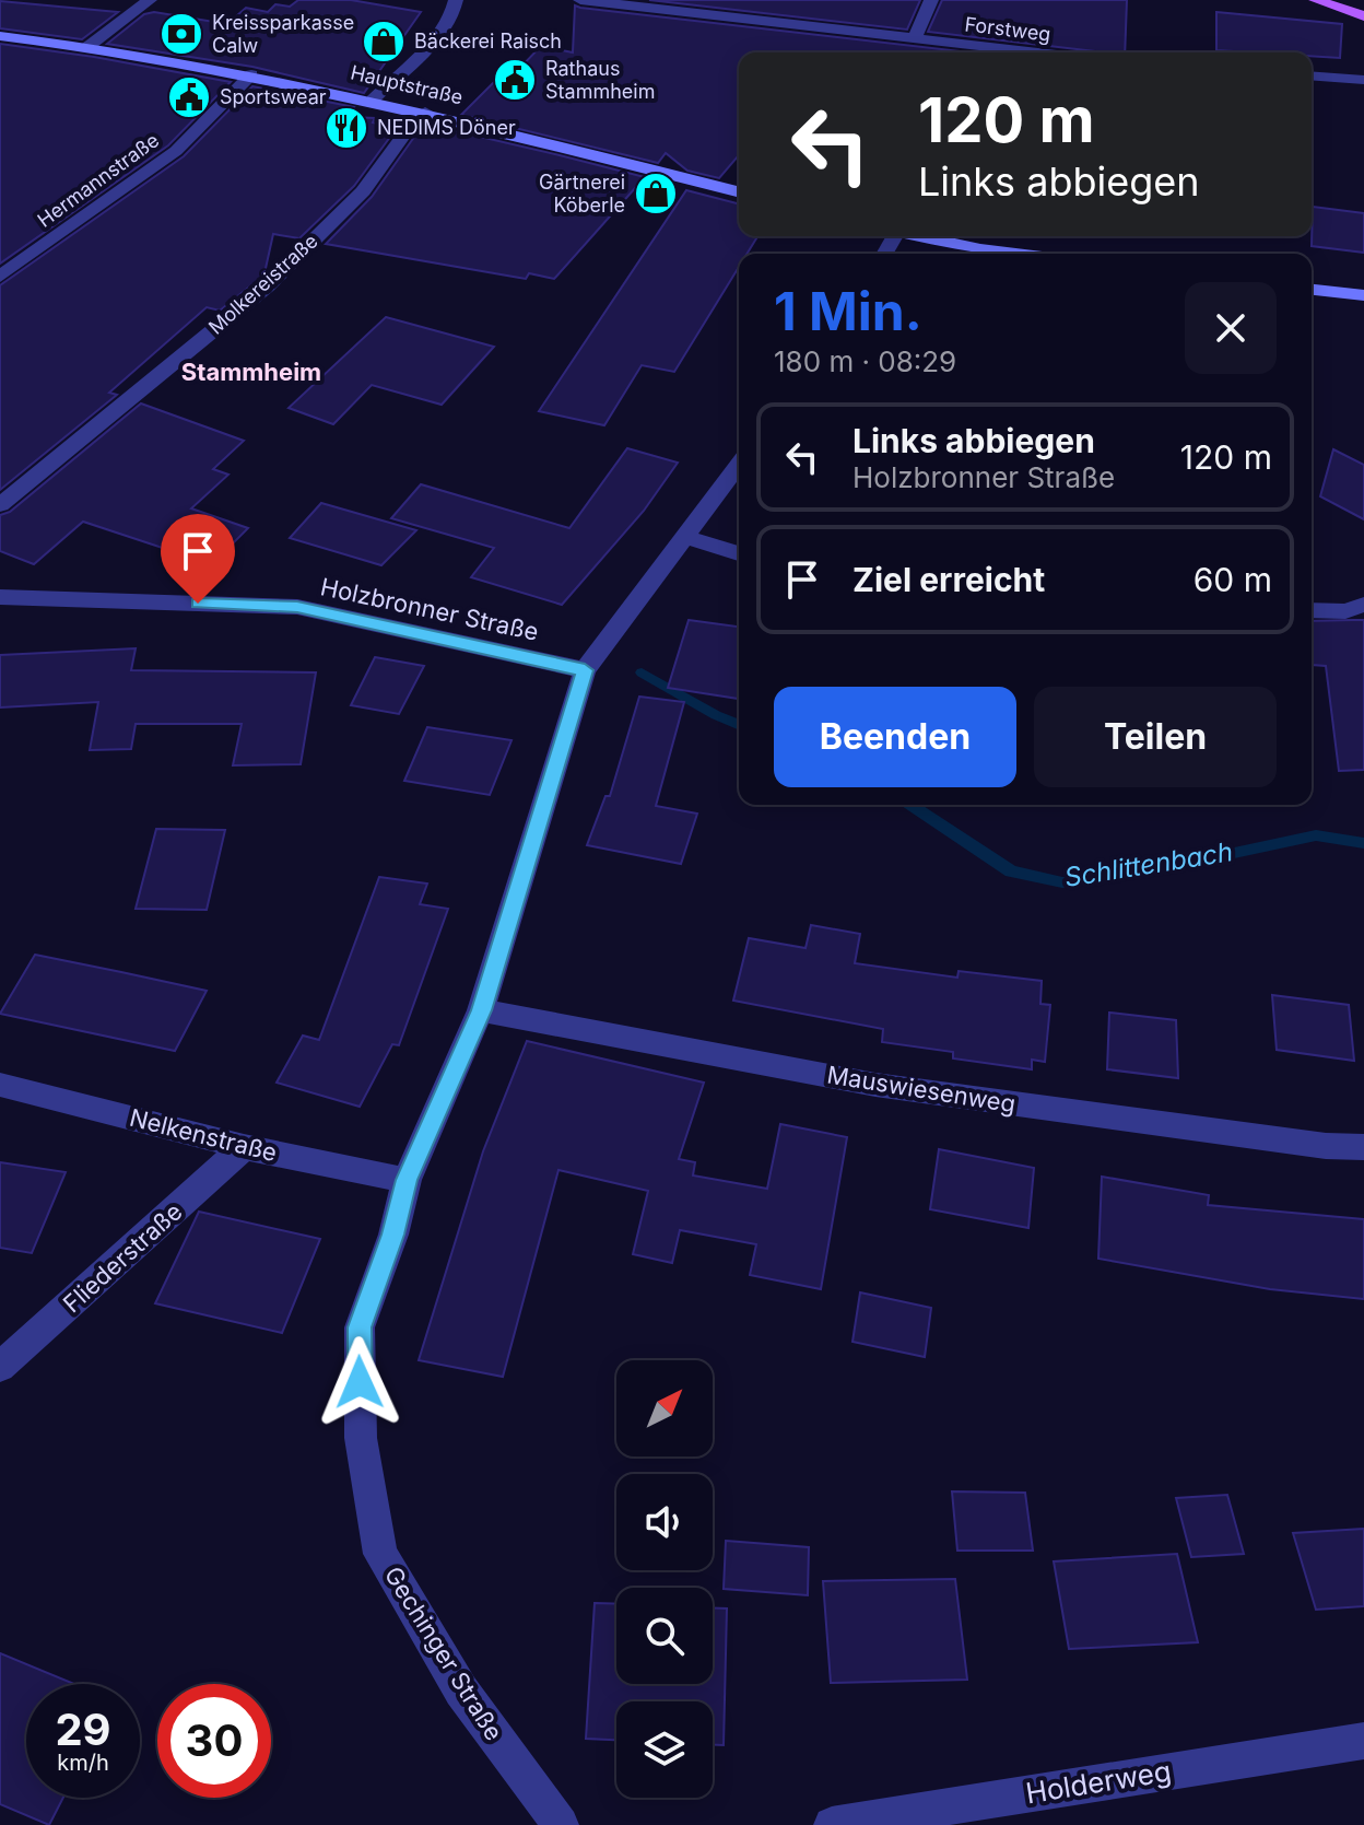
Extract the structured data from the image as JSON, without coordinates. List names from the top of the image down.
{
  "streets": {
    "street": [
      "Forstweg",
      "Hauptstraße",
      "Hermannstraße",
      "Molkereistraße",
      "Holzbronner Straße",
      "Mauswiesenweg",
      "Nelkenstraße",
      "Fliederstraße",
      "Gechinger Straße",
      "Holderweg"
    ]
  },
  "crossings": [
    ["Hauptstraße", "Hermannstraße"],
    ["Hauptstraße", "Molkereistraße"],
    ["Holzbronner Straße", "Gechinger Straße"],
    ["Mauswiesenweg", "Gechinger Straße"],
    ["Nelkenstraße", "Fliederstraße"],
    ["Nelkenstraße", "Gechinger Straße"]
  ],
  "districts": ["Stammheim"],
  "water": ["Schlittenbach"],
  "places": {
    "bank": ["Kreissparkasse Calw"],
    "shop": ["Bäckerei Raisch", "Gärtnerei Köberle"],
    "public building": ["Rathaus Stammheim", "Sportswear"],
    "restaurant": ["NEDIMS Döner"]
  },
  "north": "top right",
  "page": {
    "turn": ["120 m", "Links abbiegen"],
    "heading": ["1 Min.", "180 m · 08:29"],
    "list": [
      {
        "name": "Links abbiegen",
        "note": "Holzbronner Straße",
        "value": "120 m"
      },
      {
        "name": "Ziel erreicht",
        "value": "60 m"
      }
    ],
    "buttons": ["Beenden", "Teilen"],
    "speed": "29 km/h",
    "limit": "30"
  }
}
